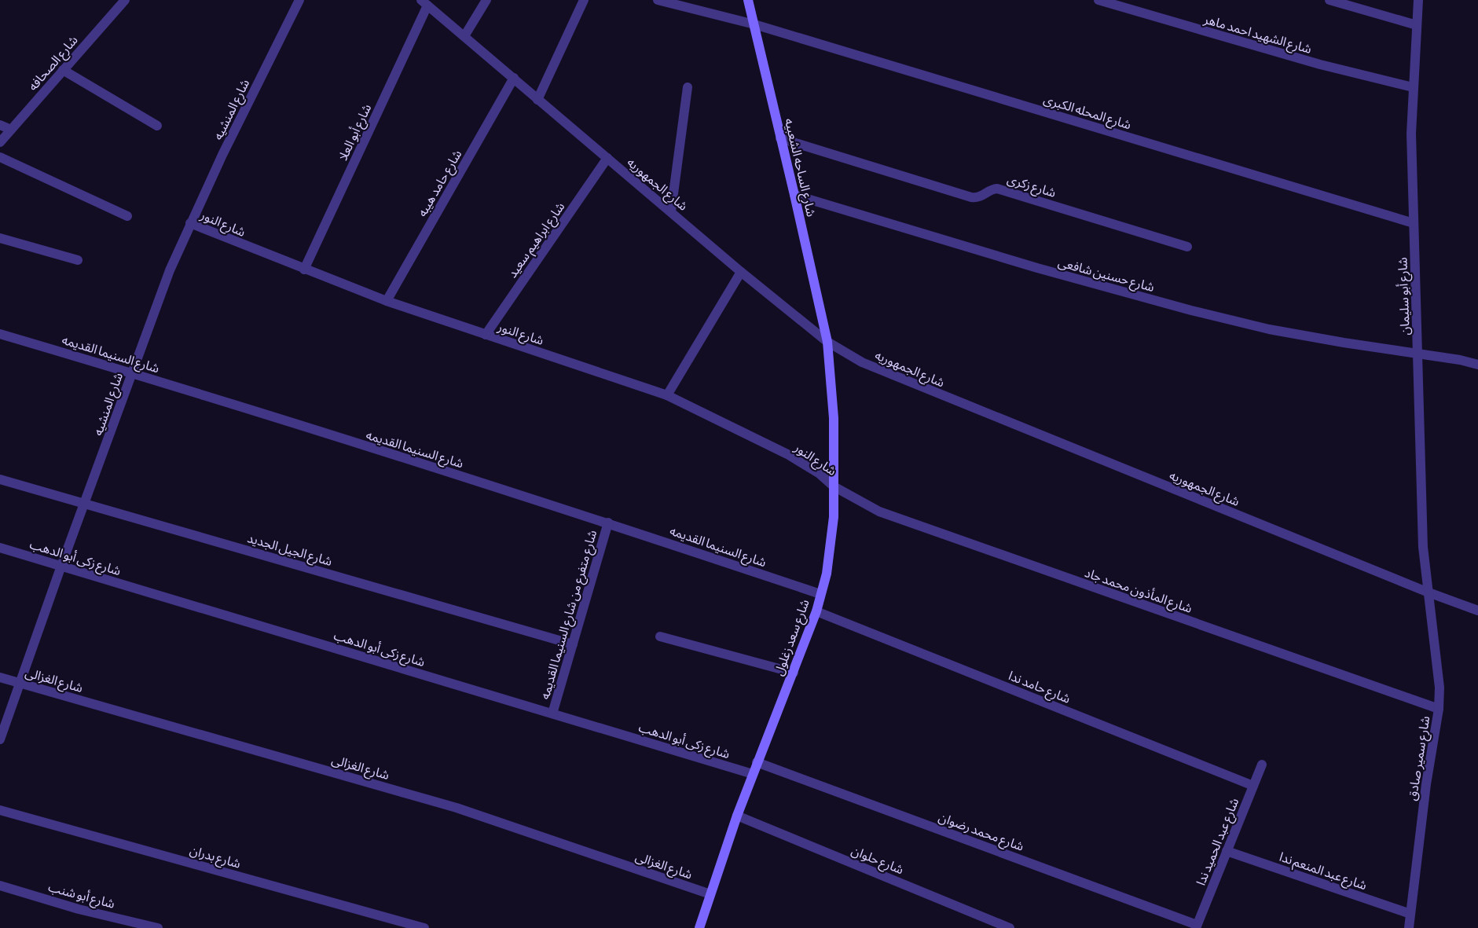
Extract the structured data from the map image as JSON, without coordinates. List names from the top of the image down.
{
  "streets": {
    "main road": ["شارع الساحه الشعبيه", "شارع سعد زغلول"],
    "street": [
      "شارع الشهيد احمد ماهر",
      "شارع الصحافه",
      "شارع المنشيه",
      "شارع المحله الكبرى",
      "شارع أبو العلا",
      "شارع حامد هيبه",
      "شارع الجمهوريه",
      "شارع زكرى",
      "شارع النور",
      "شارع ابراهيم سعيد",
      "شارع حسنين شافعى",
      "شارع أبو سليمان",
      "شارع السنيما القديمه",
      "شارع الجيل الجديد",
      "شارع زكى أبو الدهب",
      "شارع المأذون محمد جاد",
      "شارع متفرع من شارع السنيما القديمه",
      "شارع الغزالى",
      "شارع حامد ندا",
      "شارع سمير صادق",
      "شارع محمد رضوان",
      "شارع عبد الحميد ندا",
      "شارع بدران",
      "شارع حلوان",
      "شارع عبد المنعم ندا",
      "شارع أبو شنب"
    ]
  },
  "crossings": [
    ["شارع الشهيد احمد ماهر", "شارع أبو سليمان"],
    ["شارع المنشيه", "شارع النور"],
    ["شارع المنشيه", "شارع السنيما القديمه"],
    ["شارع المنشيه", "شارع الجيل الجديد"],
    ["شارع المنشيه", "شارع زكى أبو الدهب"],
    ["شارع المنشيه", "شارع الغزالى"],
    ["شارع المحله الكبرى", "شارع الساحه الشعبيه"],
    ["شارع المحله الكبرى", "شارع أبو سليمان"],
    ["شارع أبو العلا", "شارع الجمهوريه"],
    ["شارع أبو العلا", "شارع النور"],
    ["شارع الساحه الشعبيه", "شارع الجمهوريه"],
    ["شارع الساحه الشعبيه", "شارع زكرى"],
    ["شارع الساحه الشعبيه", "شارع حسنين شافعى"],
    ["شارع الساحه الشعبيه", "شارع سعد زغلول"],
    ["شارع حامد هيبه", "شارع الجمهوريه"],
    ["شارع حامد هيبه", "شارع النور"],
    ["شارع الجمهوريه", "شارع ابراهيم سعيد"],
    ["شارع الجمهوريه", "شارع أبو سليمان"],
    ["شارع الجمهوريه", "شارع سعد زغلول"],
    ["شارع الجمهوريه", "شارع سمير صادق"],
    ["شارع النور", "شارع ابراهيم سعيد"],
    ["شارع النور", "شارع المأذون محمد جاد"],
    ["شارع النور", "شارع سعد زغلول"],
    ["شارع حسنين شافعى", "شارع أبو سليمان"],
    ["شارع أبو سليمان", "شارع سمير صادق"],
    ["شارع السنيما القديمه", "شارع متفرع من شارع السنيما القديمه"],
    ["شارع السنيما القديمه", "شارع سعد زغلول"],
    ["شارع الجيل الجديد", "شارع متفرع من شارع السنيما القديمه"],
    ["شارع زكى أبو الدهب", "شارع متفرع من شارع السنيما القديمه"],
    ["شارع زكى أبو الدهب", "شارع سعد زغلول"],
    ["شارع المأذون محمد جاد", "شارع سعد زغلول"],
    ["شارع المأذون محمد جاد", "شارع سمير صادق"],
    ["شارع سعد زغلول", "شارع الغزالى"],
    ["شارع سعد زغلول", "شارع حامد ندا"],
    ["شارع سعد زغلول", "شارع محمد رضوان"],
    ["شارع سعد زغلول", "شارع حلوان"],
    ["شارع حامد ندا", "شارع عبد الحميد ندا"],
    ["شارع سمير صادق", "شارع عبد المنعم ندا"],
    ["شارع محمد رضوان", "شارع عبد الحميد ندا"],
    ["شارع عبد الحميد ندا", "شارع عبد المنعم ندا"]
  ]
}
